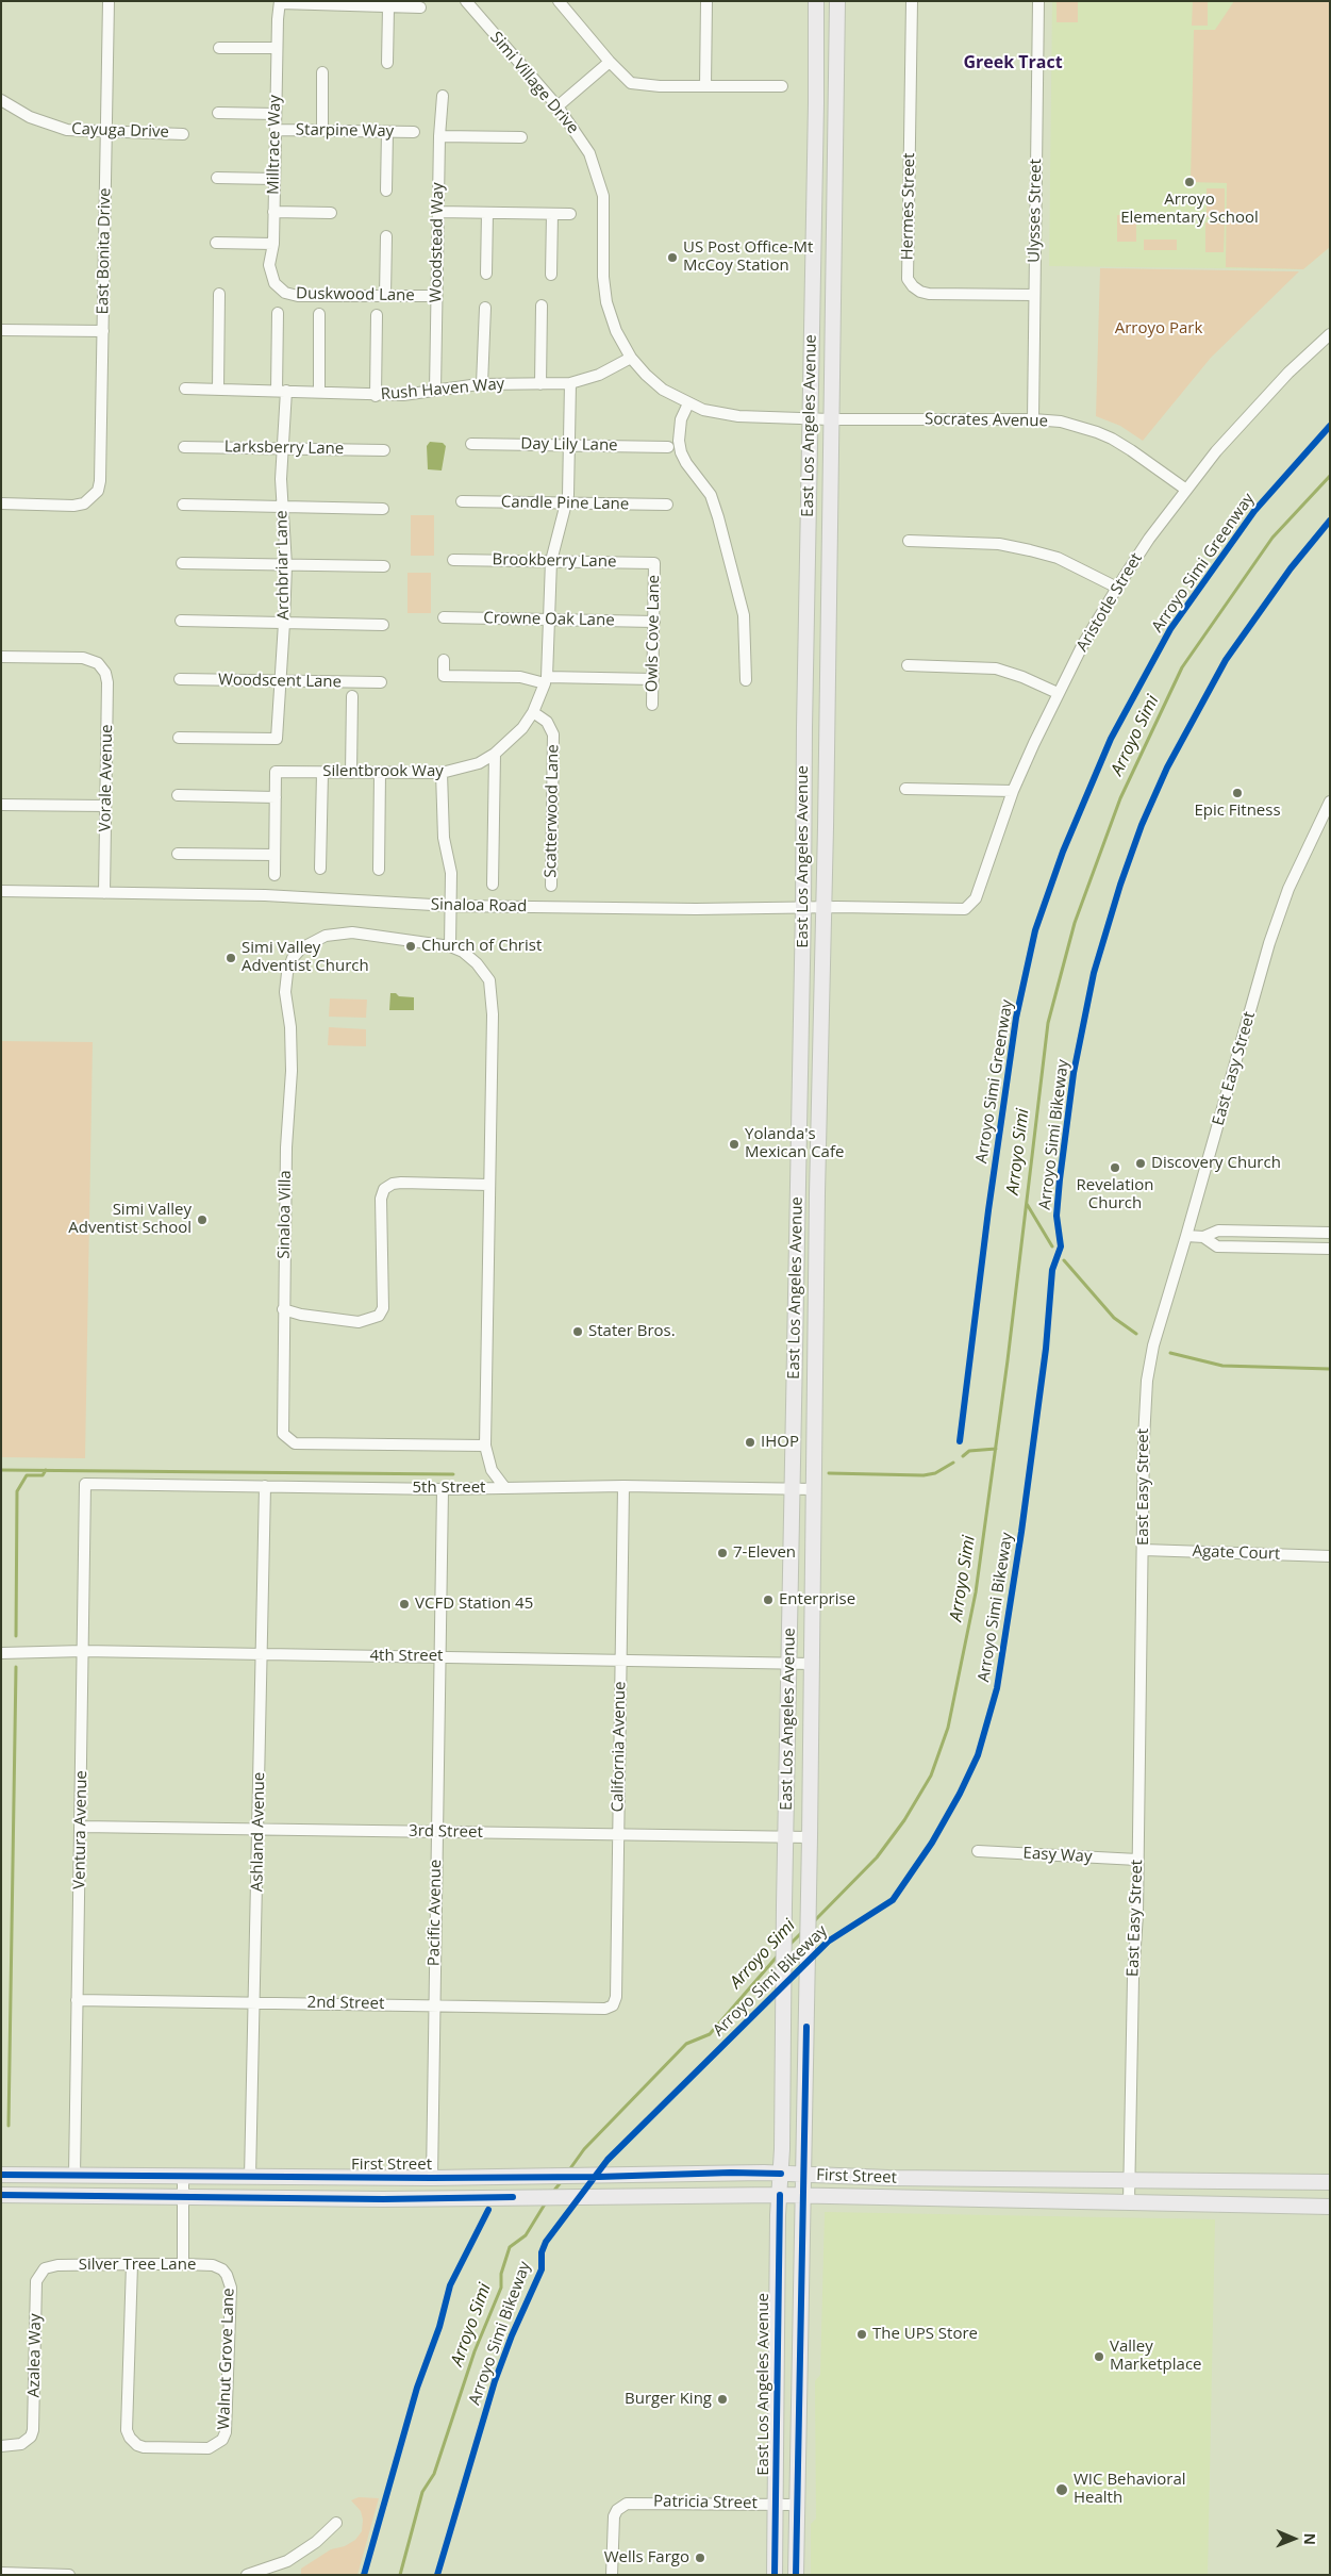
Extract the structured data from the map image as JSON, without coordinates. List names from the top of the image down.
{
  "streets": {
    "main road": ["East Los Angeles Avenue", "First Street"],
    "street": [
      "Simi Village Drive",
      "Cayuga Drive",
      "Starpine Way",
      "Milltrace Way",
      "Hermes Street",
      "Ulysses Street",
      "Woodstead Way",
      "East Bonita Drive",
      "Duskwood Lane",
      "Rush Haven Way",
      "Socrates Avenue",
      "Day Lily Lane",
      "Larksberry Lane",
      "Candle Pine Lane",
      "Brookberry Lane",
      "Archbriar Lane",
      "Aristotle Street",
      "Crowne Oak Lane",
      "Owls Cove Lane",
      "Woodscent Lane",
      "Silentbrook Way",
      "Vorale Avenue",
      "Scatterwood Lane",
      "Sinaloa Road",
      "East Easy Street",
      "Sinaloa Villa",
      "5th Street",
      "Agate Court",
      "4th Street",
      "California Avenue",
      "Ventura Avenue",
      "Ashland Avenue",
      "3rd Street",
      "Easy Way",
      "Pacific Avenue",
      "2nd Street",
      "Silver Tree Lane",
      "Azalea Way",
      "Walnut Grove Lane",
      "Patricia Street"
    ],
    "cycle path": ["Arroyo Simi Greenway", "Arroyo Simi Bikeway"]
  },
  "crossings": [
    ["Simi Village Drive", "Rush Haven Way"],
    ["Simi Village Drive", "Socrates Avenue"],
    ["Simi Village Drive", "East Los Angeles Avenue"],
    ["Cayuga Drive", "East Bonita Drive"],
    ["Starpine Way", "Milltrace Way"],
    ["Milltrace Way", "Duskwood Lane"],
    ["Hermes Street", "Ulysses Street"],
    ["Ulysses Street", "Socrates Avenue"],
    ["Woodstead Way", "Duskwood Lane"],
    ["Woodstead Way", "Rush Haven Way"],
    ["Rush Haven Way", "Archbriar Lane"],
    ["Rush Haven Way", "Silentbrook Way"],
    ["Socrates Avenue", "East Los Angeles Avenue"],
    ["Socrates Avenue", "Aristotle Street"],
    ["East Los Angeles Avenue", "Sinaloa Road"],
    ["East Los Angeles Avenue", "5th Street"],
    ["East Los Angeles Avenue", "4th Street"],
    ["East Los Angeles Avenue", "3rd Street"],
    ["East Los Angeles Avenue", "First Street"],
    ["East Los Angeles Avenue", "Patricia Street"],
    ["Day Lily Lane", "Silentbrook Way"],
    ["Larksberry Lane", "Archbriar Lane"],
    ["Candle Pine Lane", "Silentbrook Way"],
    ["Brookberry Lane", "Owls Cove Lane"],
    ["Brookberry Lane", "Silentbrook Way"],
    ["Archbriar Lane", "Woodscent Lane"],
    ["Aristotle Street", "Sinaloa Road"],
    ["Crowne Oak Lane", "Owls Cove Lane"],
    ["Crowne Oak Lane", "Silentbrook Way"],
    ["Silentbrook Way", "Scatterwood Lane"],
    ["Vorale Avenue", "Sinaloa Road"],
    ["East Easy Street", "Agate Court"],
    ["East Easy Street", "Easy Way"],
    ["East Easy Street", "First Street"],
    ["Sinaloa Villa", "5th Street"],
    ["5th Street", "California Avenue"],
    ["5th Street", "Ventura Avenue"],
    ["5th Street", "Ashland Avenue"],
    ["5th Street", "Pacific Avenue"],
    ["4th Street", "California Avenue"],
    ["4th Street", "Ventura Avenue"],
    ["4th Street", "Ashland Avenue"],
    ["4th Street", "Pacific Avenue"],
    ["California Avenue", "3rd Street"],
    ["California Avenue", "2nd Street"],
    ["Ventura Avenue", "3rd Street"],
    ["Ventura Avenue", "2nd Street"],
    ["Ventura Avenue", "First Street"],
    ["Ashland Avenue", "3rd Street"],
    ["Ashland Avenue", "2nd Street"],
    ["Ashland Avenue", "First Street"],
    ["3rd Street", "Pacific Avenue"],
    ["Pacific Avenue", "2nd Street"],
    ["Pacific Avenue", "First Street"],
    ["Silver Tree Lane", "Azalea Way"],
    ["Silver Tree Lane", "Walnut Grove Lane"]
  ],
  "districts": ["Greek Tract"],
  "water": ["Arroyo Simi"],
  "parks": ["Arroyo Park"],
  "places": [
    "Arroyo Elementary School",
    "US Post Office-Mt McCoy Station",
    "Epic Fitness",
    "Church of Christ",
    "Simi Valley Adventist Church",
    "Yolanda's Mexican Cafe",
    "Discovery Church",
    "Revelation Church",
    "Simi Valley Adventist School",
    "Stater Bros.",
    "IHOP",
    "7-Eleven",
    "Enterprise",
    "VCFD Station 45",
    "The UPS Store",
    "Valley Marketplace",
    "Burger King",
    "WIC Behavioral Health",
    "Wells Fargo"
  ],
  "north": "right"
}
